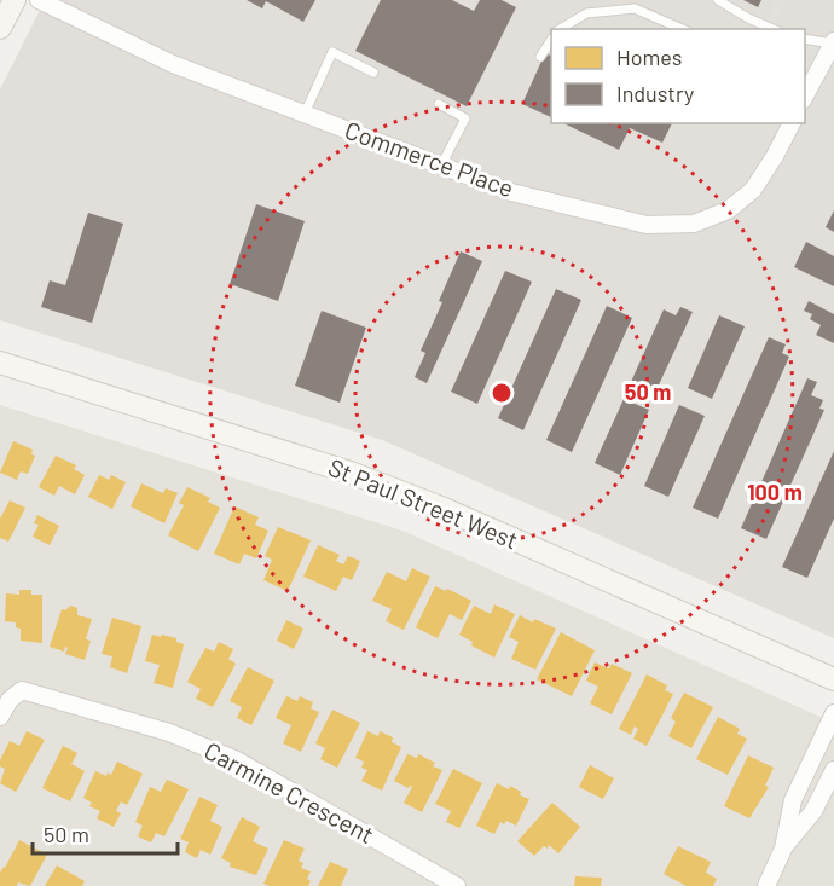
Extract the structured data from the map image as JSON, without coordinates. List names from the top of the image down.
{
  "streets": {
    "main road": ["St Paul Street West"],
    "street": ["Commerce Place", "Carmine Crescent"]
  },
  "legend": ["Homes", "Industry"],
  "scale_bar": "50 m",
  "rings": ["50 m", "100 m"]
}
